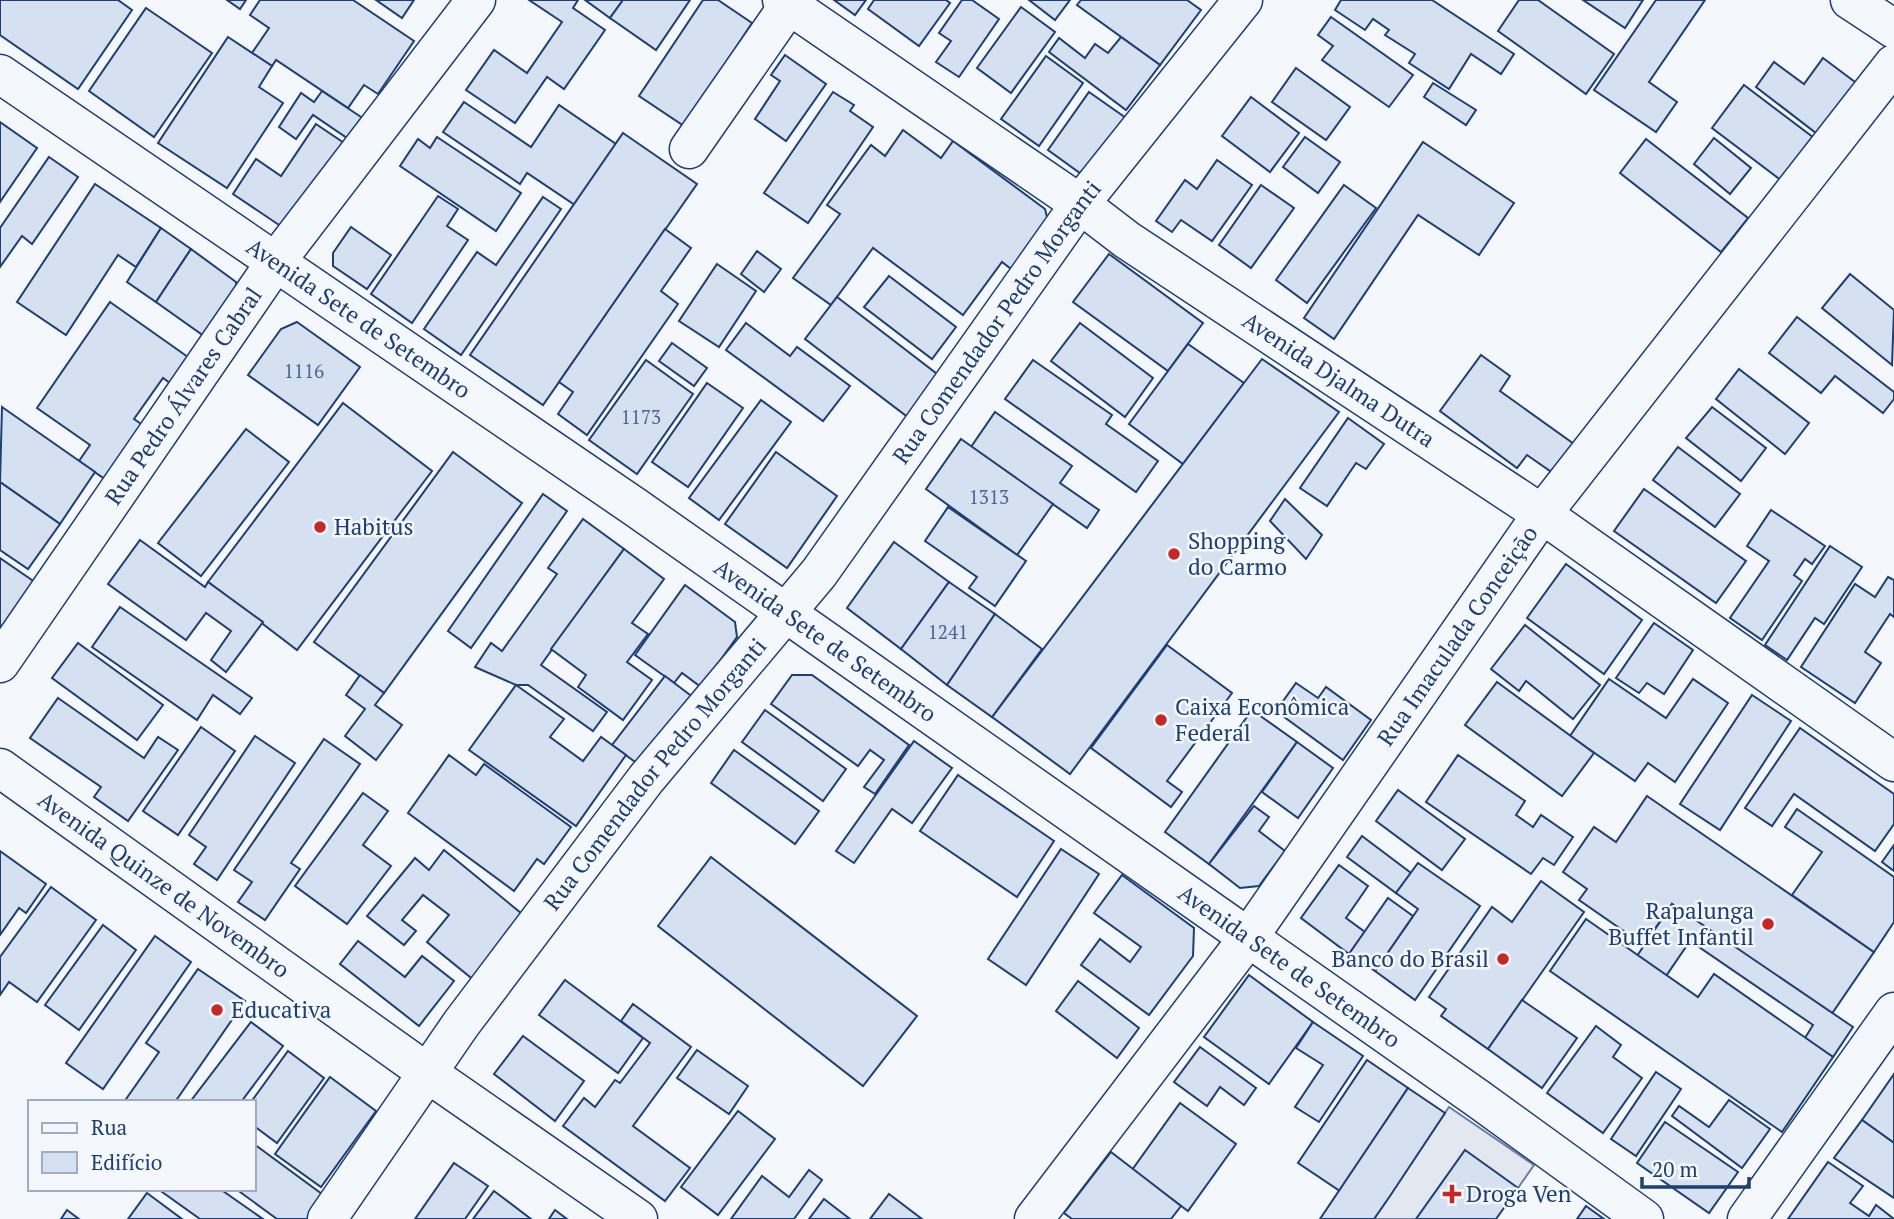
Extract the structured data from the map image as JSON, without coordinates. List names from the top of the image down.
{
  "streets": {
    "street": [
      "Avenida Sete de Setembro",
      "Rua Comendador Pedro Morganti",
      "Avenida Djalma Dutra",
      "Rua Pedro Álvares Cabral",
      "Rua Imaculada Conceição",
      "Avenida Quinze de Novembro"
    ]
  },
  "crossings": [
    ["Avenida Sete de Setembro", "Rua Comendador Pedro Morganti"],
    ["Avenida Sete de Setembro", "Rua Pedro Álvares Cabral"],
    ["Avenida Sete de Setembro", "Rua Imaculada Conceição"],
    ["Rua Comendador Pedro Morganti", "Avenida Djalma Dutra"],
    ["Rua Comendador Pedro Morganti", "Avenida Quinze de Novembro"],
    ["Avenida Djalma Dutra", "Rua Imaculada Conceição"]
  ],
  "places": {
    "other": [
      "Habitus",
      "Shopping do Carmo",
      "Caixa Econômica Federal",
      "Rapalunga Buffet Infantil",
      "Banco do Brasil",
      "Educativa"
    ],
    "health": ["Droga Ven"]
  },
  "house_numbers": [
    "1116",
    "1173",
    "1313",
    "1241"
  ],
  "legend": ["Rua", "Edifício"],
  "scale_bar": "20 m"
}
